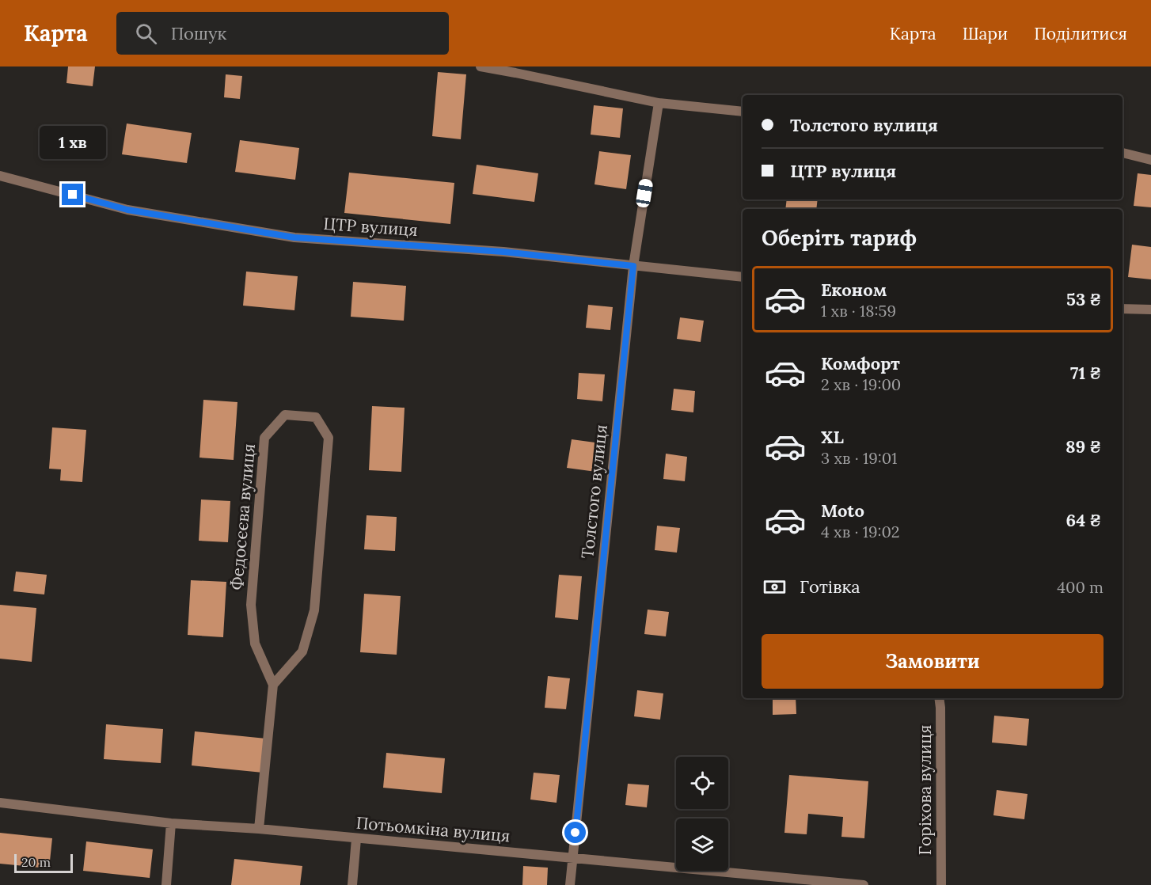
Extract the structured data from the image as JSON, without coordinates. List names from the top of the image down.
{
  "streets": {
    "street": [
      "ЦТР вулиця",
      "Толстого вулиця",
      "Федосєєва вулиця",
      "Горіхова вулиця",
      "Потьомкіна вулиця"
    ]
  },
  "crossings": [
    ["ЦТР вулиця", "Толстого вулиця"],
    ["Толстого вулиця", "Потьомкіна вулиця"],
    ["Федосєєва вулиця", "Потьомкіна вулиця"]
  ],
  "scale_bar": "20 m",
  "page": {
    "header": "Карта",
    "search": "Пошук",
    "nav": ["Карта", "Шари", "Поділитися"],
    "banner": ["Толстого вулиця", "ЦТР вулиця"],
    "bubble": "1 хв",
    "heading": "Оберіть тариф",
    "list": [
      {
        "name": "Економ",
        "note": "1 хв · 18:59",
        "value": "53 ₴"
      },
      {
        "name": "Комфорт",
        "note": "2 хв · 19:00",
        "value": "71 ₴"
      },
      {
        "name": "XL",
        "note": "3 хв · 19:01",
        "value": "89 ₴"
      },
      {
        "name": "Moto",
        "note": "4 хв · 19:02",
        "value": "64 ₴"
      }
    ],
    "pay": ["Готівка", "400 m"],
    "buttons": "Замовити",
    "scale": "20 m"
  }
}
